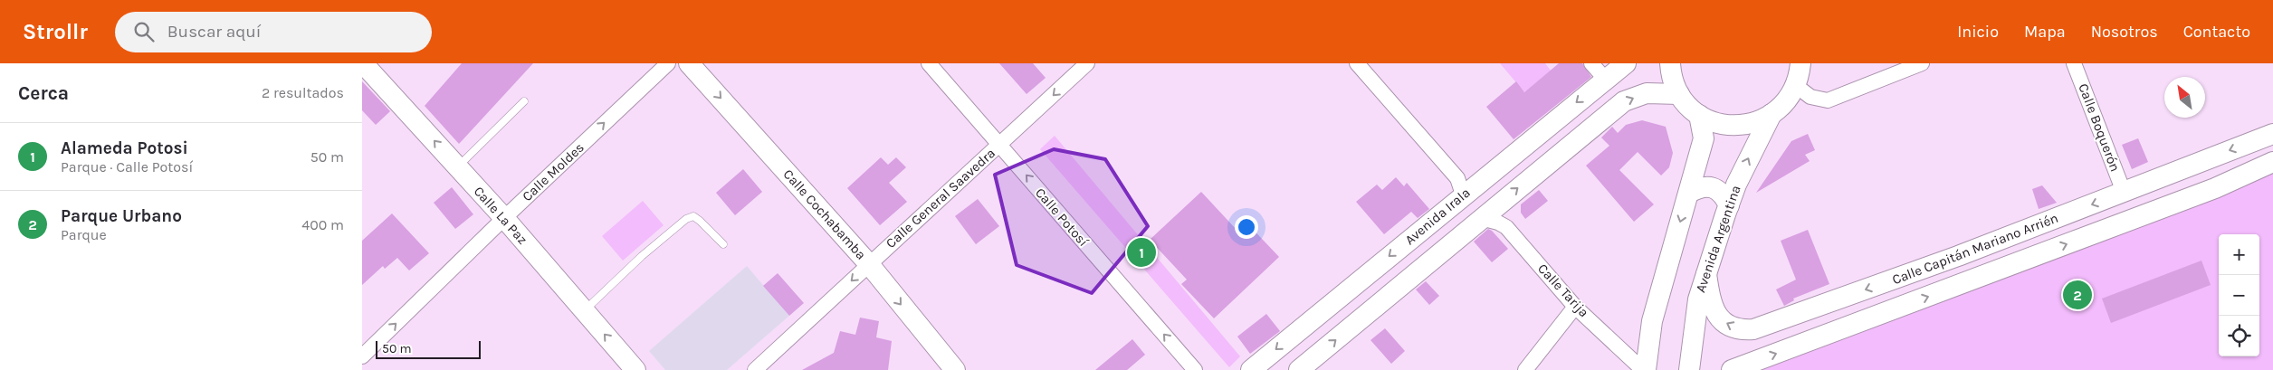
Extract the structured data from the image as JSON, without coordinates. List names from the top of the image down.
{
  "streets": {
    "street": [
      "Calle Boquerón",
      "Calle Moldes",
      "Calle General Saavedra",
      "Calle Cochabamba",
      "Calle La Paz",
      "Avenida Irala",
      "Calle Potosí",
      "Avenida Argentina",
      "Calle Capitán Mariano Arrién",
      "Calle Tarija"
    ]
  },
  "crossings": [
    ["Calle Boquerón", "Calle Capitán Mariano Arrién"],
    ["Calle Moldes", "Calle La Paz"],
    ["Calle General Saavedra", "Calle Cochabamba"],
    ["Calle General Saavedra", "Calle Potosí"],
    ["Avenida Argentina", "Calle Capitán Mariano Arrién"]
  ],
  "one_way": [
    "Calle Moldes",
    "Calle General Saavedra",
    "Calle Cochabamba",
    "Calle La Paz",
    "Calle Potosí"
  ],
  "scale_bar": "50 m",
  "north": "top left",
  "page": {
    "header": "Strollr",
    "search": "Buscar aquí",
    "nav": [
      "Inicio",
      "Mapa",
      "Nosotros",
      "Contacto"
    ],
    "heading": ["Cerca", "2 resultados"],
    "list": [
      {
        "mark": "1",
        "name": "Alameda Potosi",
        "note": "Parque · Calle Potosí",
        "value": "50 m"
      },
      {
        "mark": "2",
        "name": "Parque Urbano",
        "note": "Parque",
        "value": "400 m"
      }
    ],
    "map_buttons": ["+", "−"],
    "pins": ["1", "2"],
    "scale": "50 m"
  }
}
